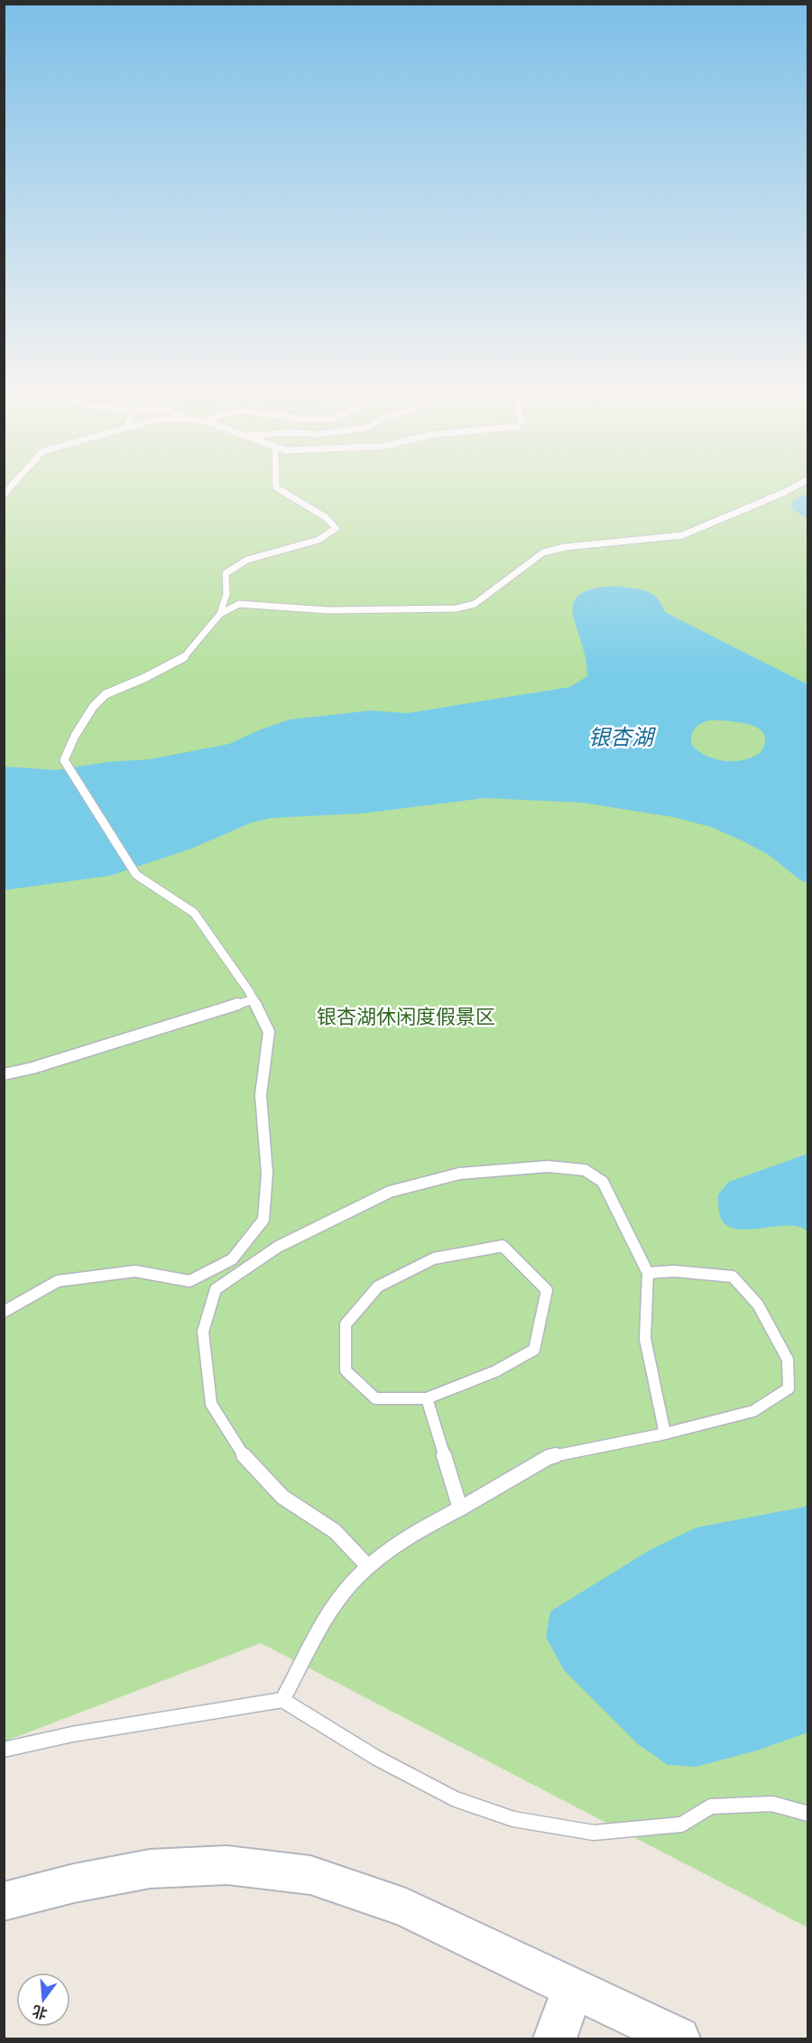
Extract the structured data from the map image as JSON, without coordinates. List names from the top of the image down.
{
  "water": ["银杏湖"],
  "parks": ["银杏湖休闲度假景区"],
  "north": "bottom"
}
